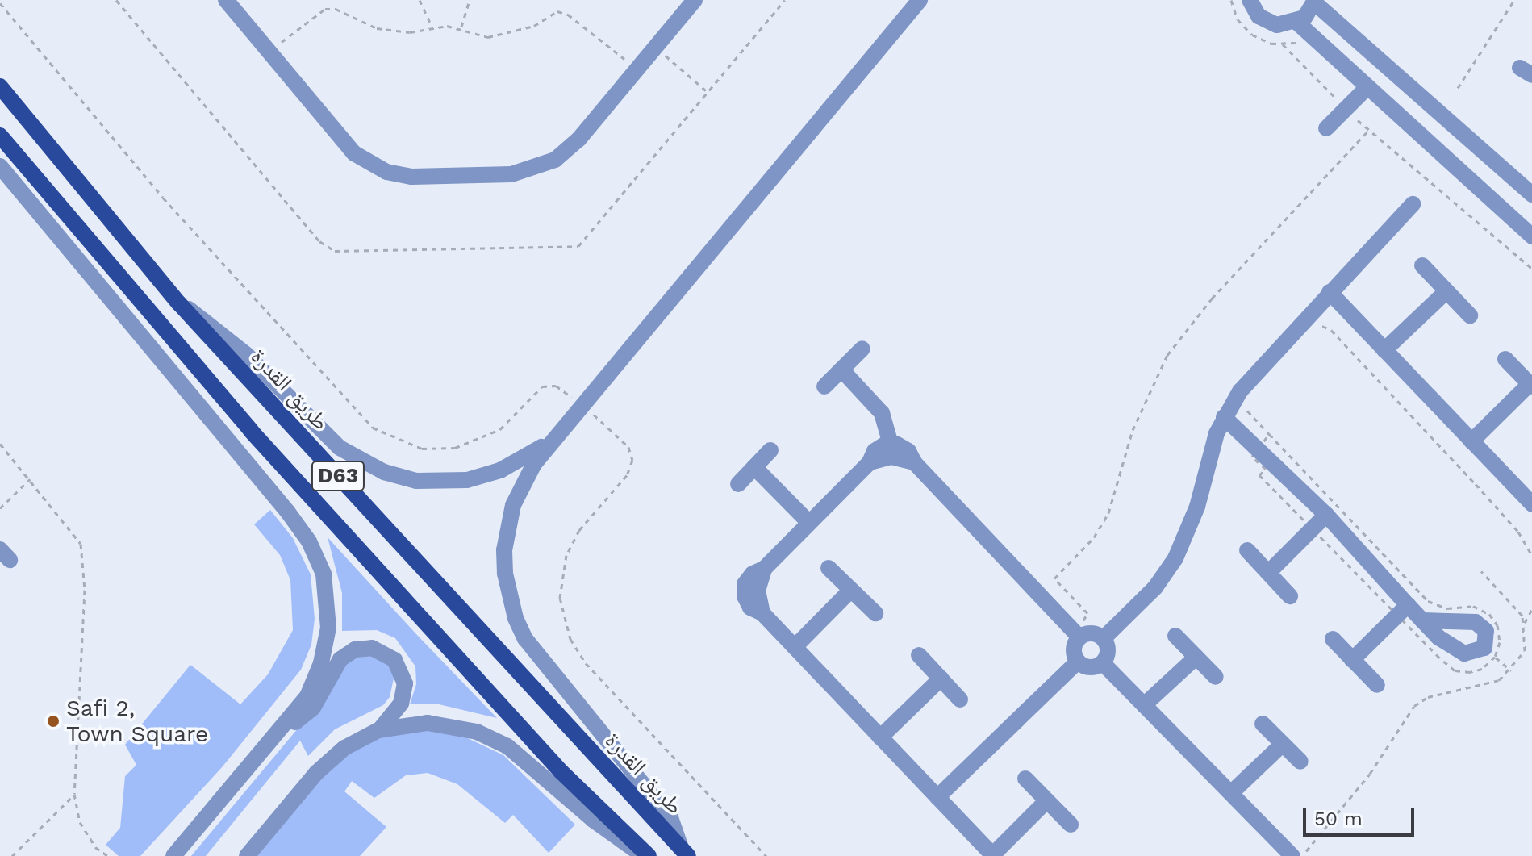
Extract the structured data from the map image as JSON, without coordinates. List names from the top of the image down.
{
  "streets": {
    "main road": ["طريق القدرة", "D63"]
  },
  "places": ["Safi 2, Town Square"],
  "scale_bar": "50 m"
}
